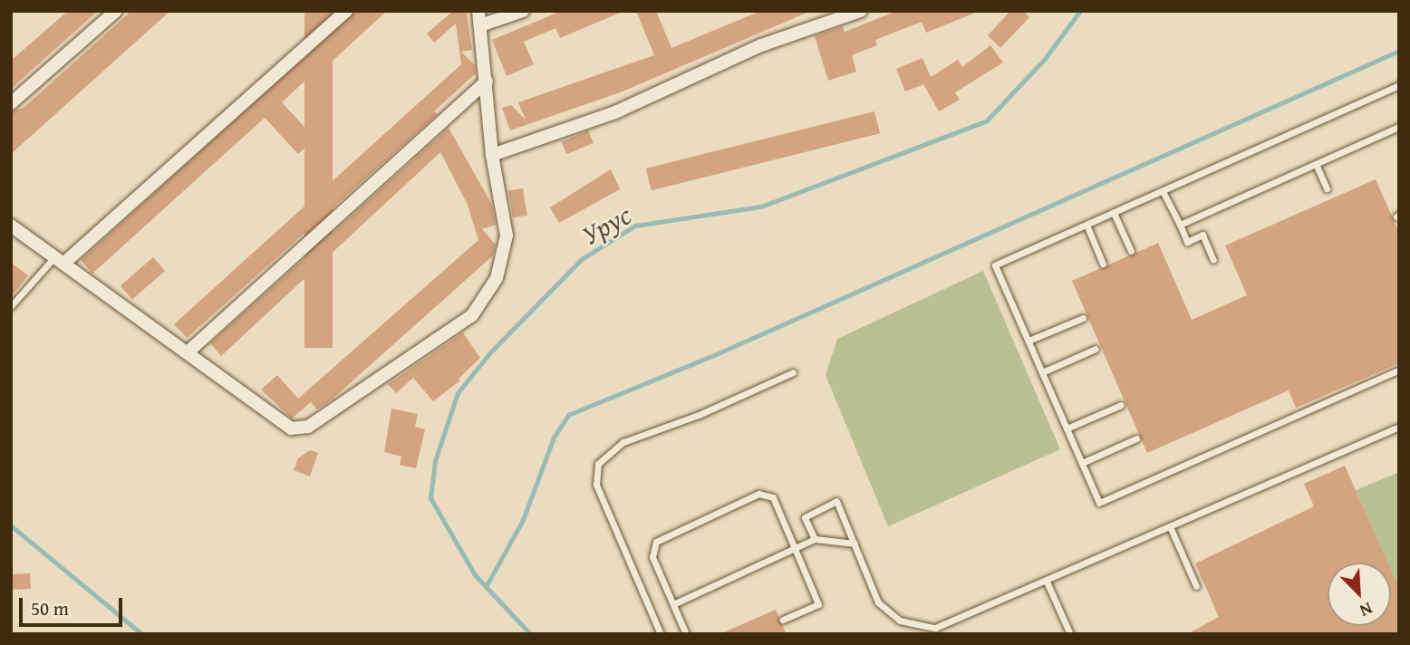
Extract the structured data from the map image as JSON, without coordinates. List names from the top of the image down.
{
  "water": ["Урус"],
  "scale_bar": "50 m",
  "north": "bottom right"
}
